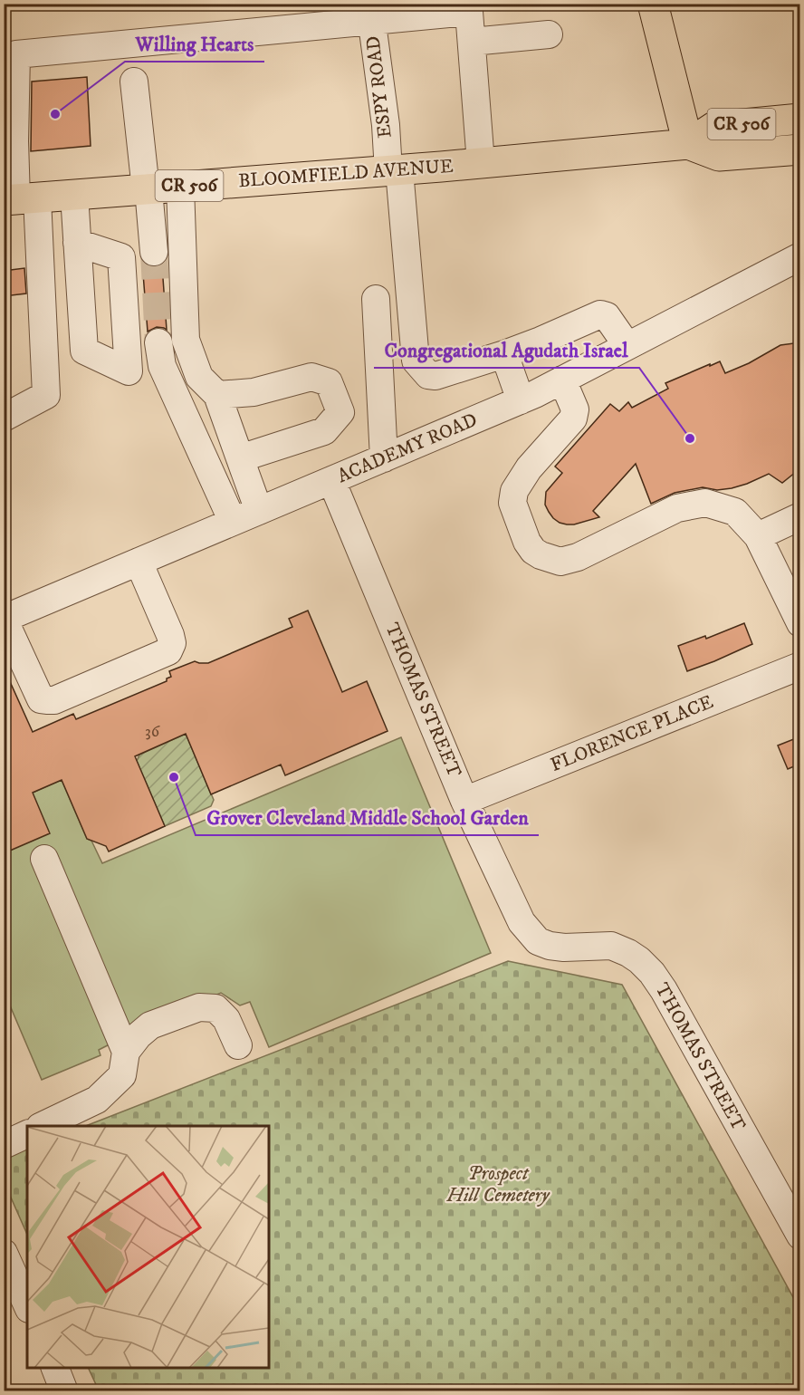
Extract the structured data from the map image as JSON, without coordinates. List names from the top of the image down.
{
  "streets": {
    "main road": ["CR 506", "BLOOMFIELD AVENUE"],
    "street": [
      "ESPY ROAD",
      "ACADEMY ROAD",
      "THOMAS STREET",
      "FLORENCE PLACE"
    ]
  },
  "crossings": [
    ["ESPY ROAD", "BLOOMFIELD AVENUE"],
    ["ACADEMY ROAD", "THOMAS STREET"],
    ["THOMAS STREET", "FLORENCE PLACE"]
  ],
  "parks": ["Prospect Hill Cemetery"],
  "places": ["Willing Hearts", "Congregational Agudath Israel", "Grover Cleveland Middle School Garden"],
  "house_numbers": ["36"]
}
